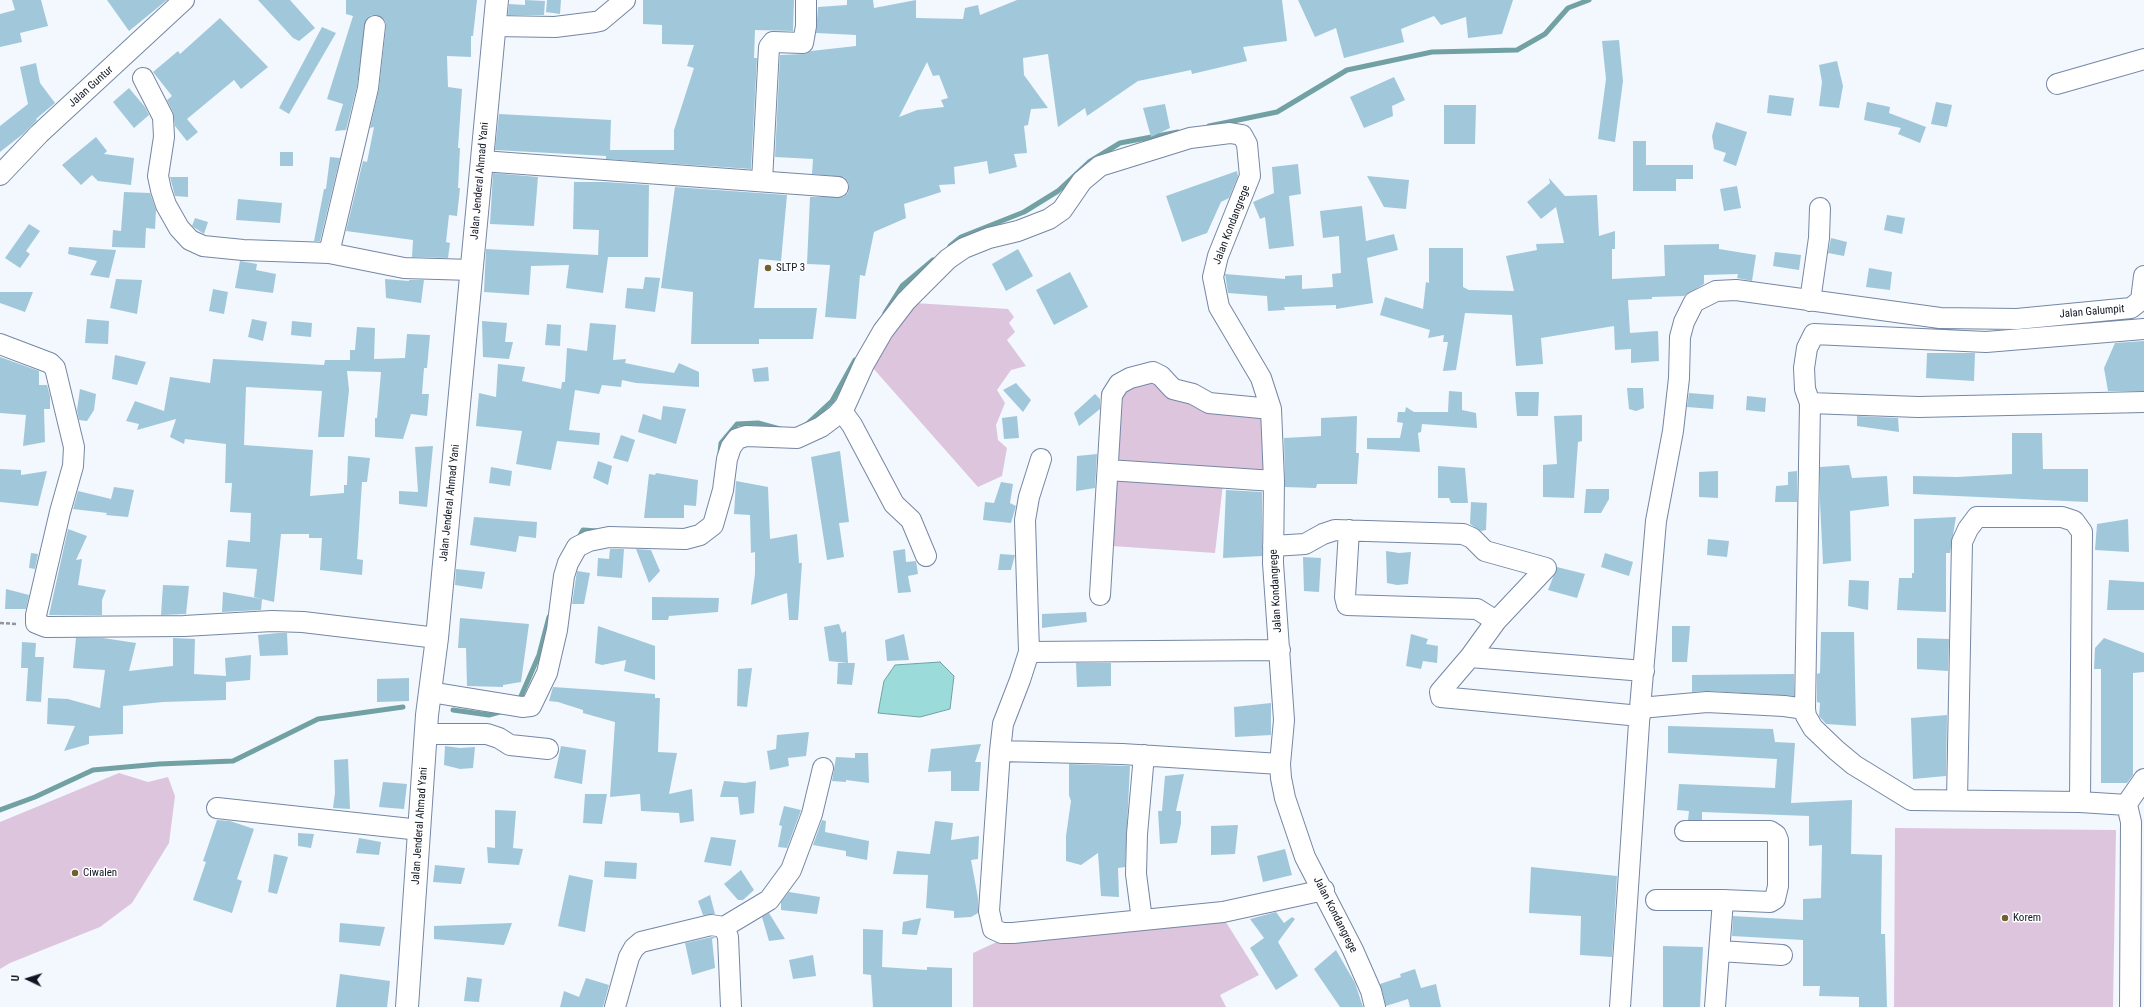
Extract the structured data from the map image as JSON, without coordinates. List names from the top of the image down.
{
  "streets": {
    "main road": ["Jalan Jenderal Ahmad Yani"],
    "street": ["Jalan Guntur", "Jalan Kondangrege", "Jalan Galumpit"]
  },
  "places": ["SLTP 3", "Ciwalen", "Korem"],
  "north": "left"
}
